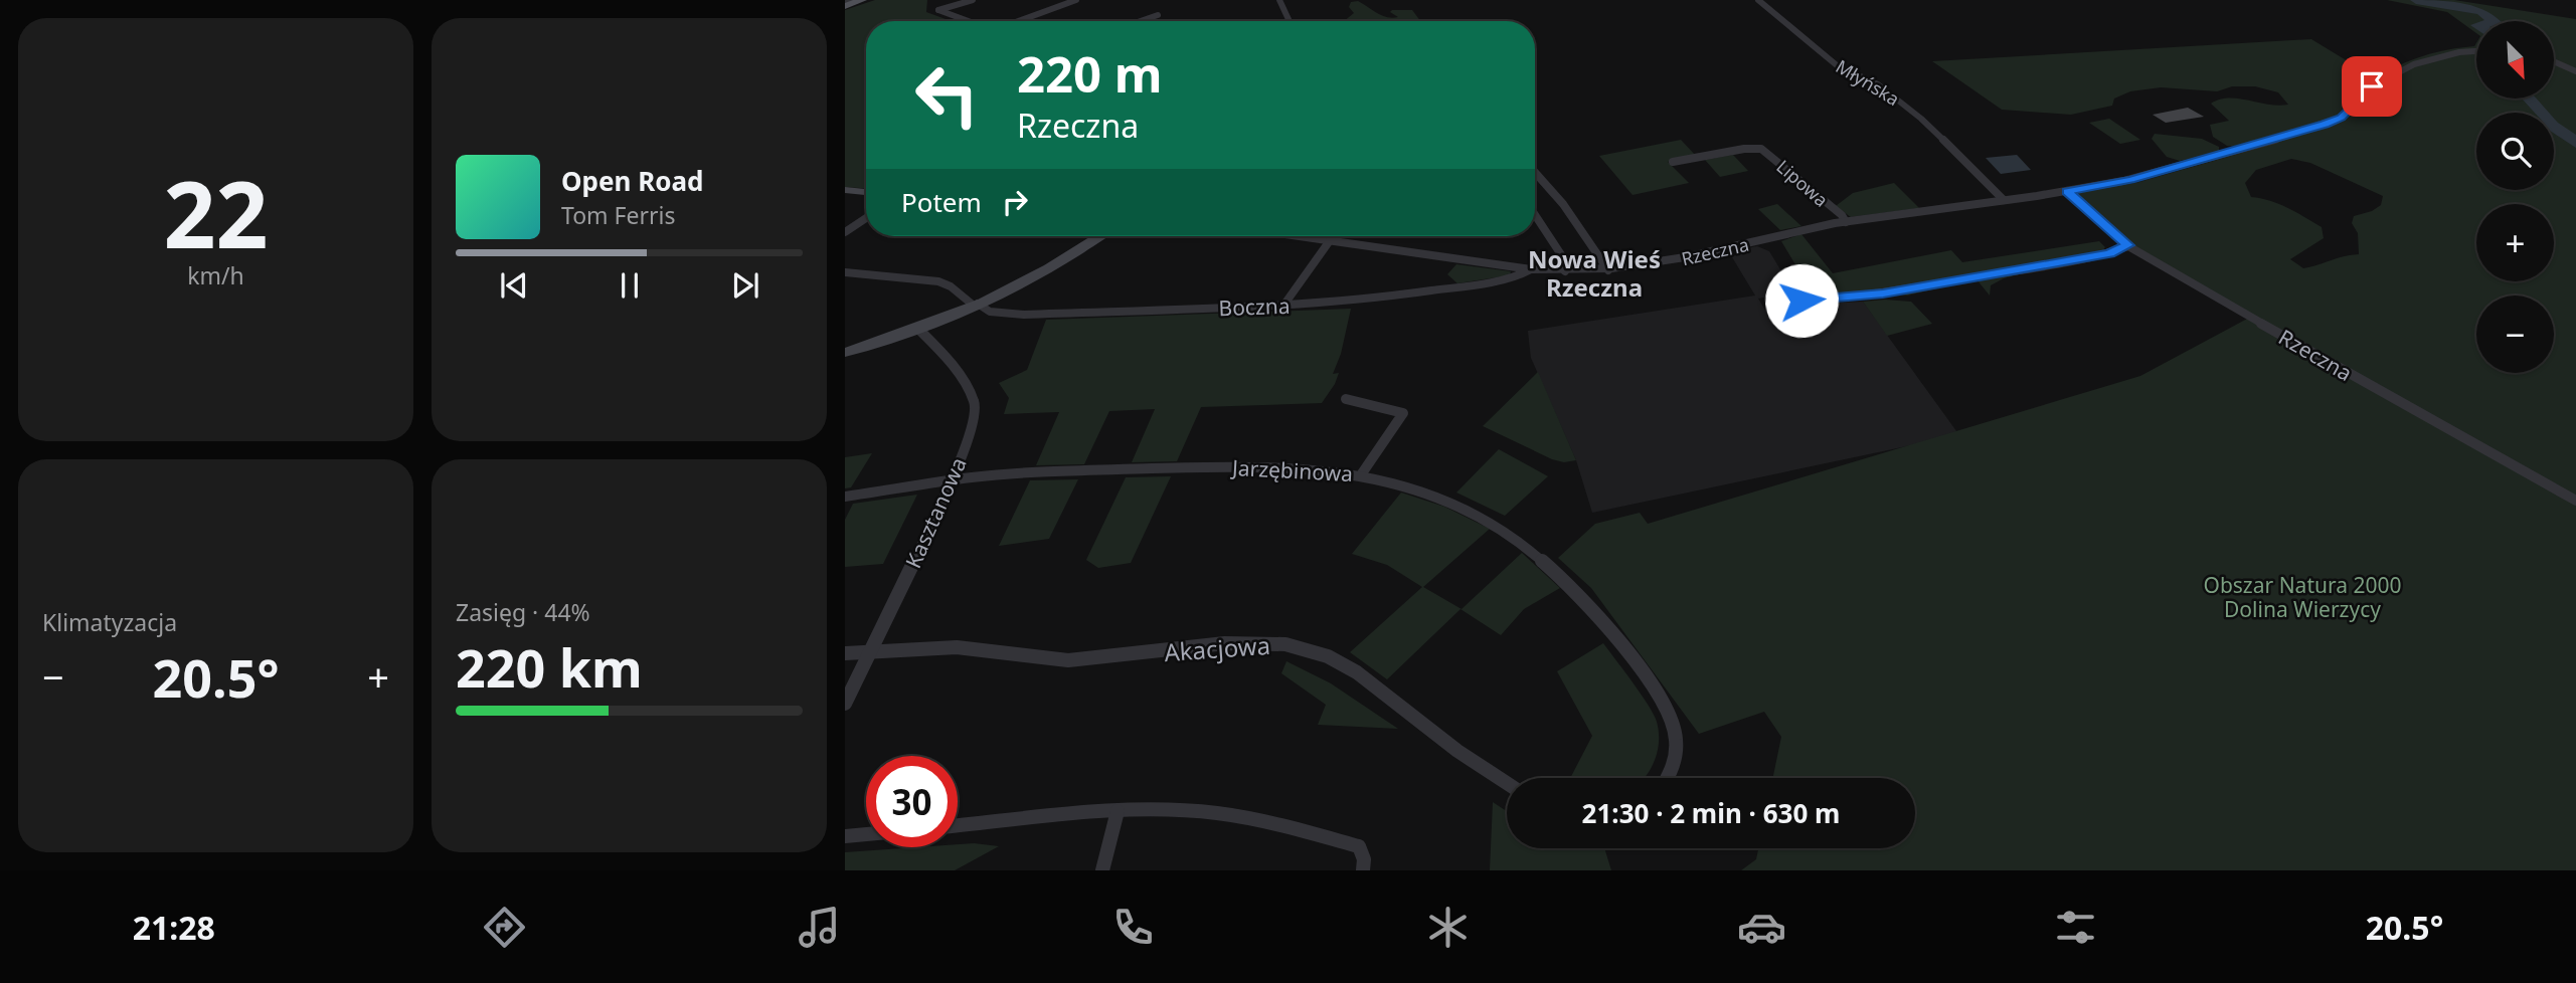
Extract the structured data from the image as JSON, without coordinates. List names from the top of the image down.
{
  "streets": {
    "street": [
      "Młyńska",
      "Lipowa",
      "Rzeczna",
      "Boczna",
      "Jarzębinowa",
      "Kasztanowa",
      "Akacjowa"
    ]
  },
  "crossings": [
    ["Młyńska", "Rzeczna"],
    ["Lipowa", "Rzeczna"],
    ["Rzeczna", "Boczna"],
    ["Jarzębinowa", "Kasztanowa"],
    ["Kasztanowa", "Akacjowa"]
  ],
  "districts": ["Nowa Wieś Rzeczna"],
  "parks": ["Obszar Natura 2000 Dolina Wierzycy"],
  "north": "bottom right",
  "page": {
    "tile": [
      ["22", "km/h"],
      "Klimatyzacja",
      ["Zasięg · 44%", "220 km"]
    ],
    "map_buttons": ["+", "−"],
    "turn": ["220 m", "Rzeczna"],
    "song": ["Open Road", "Tom Ferris"],
    "then": "Potem",
    "heat": ["−", "20.5°", "+"],
    "limit": "30",
    "trip": "21:30 · 2 min · 630 m",
    "tabs": ["21:28", "20.5°"]
  }
}
